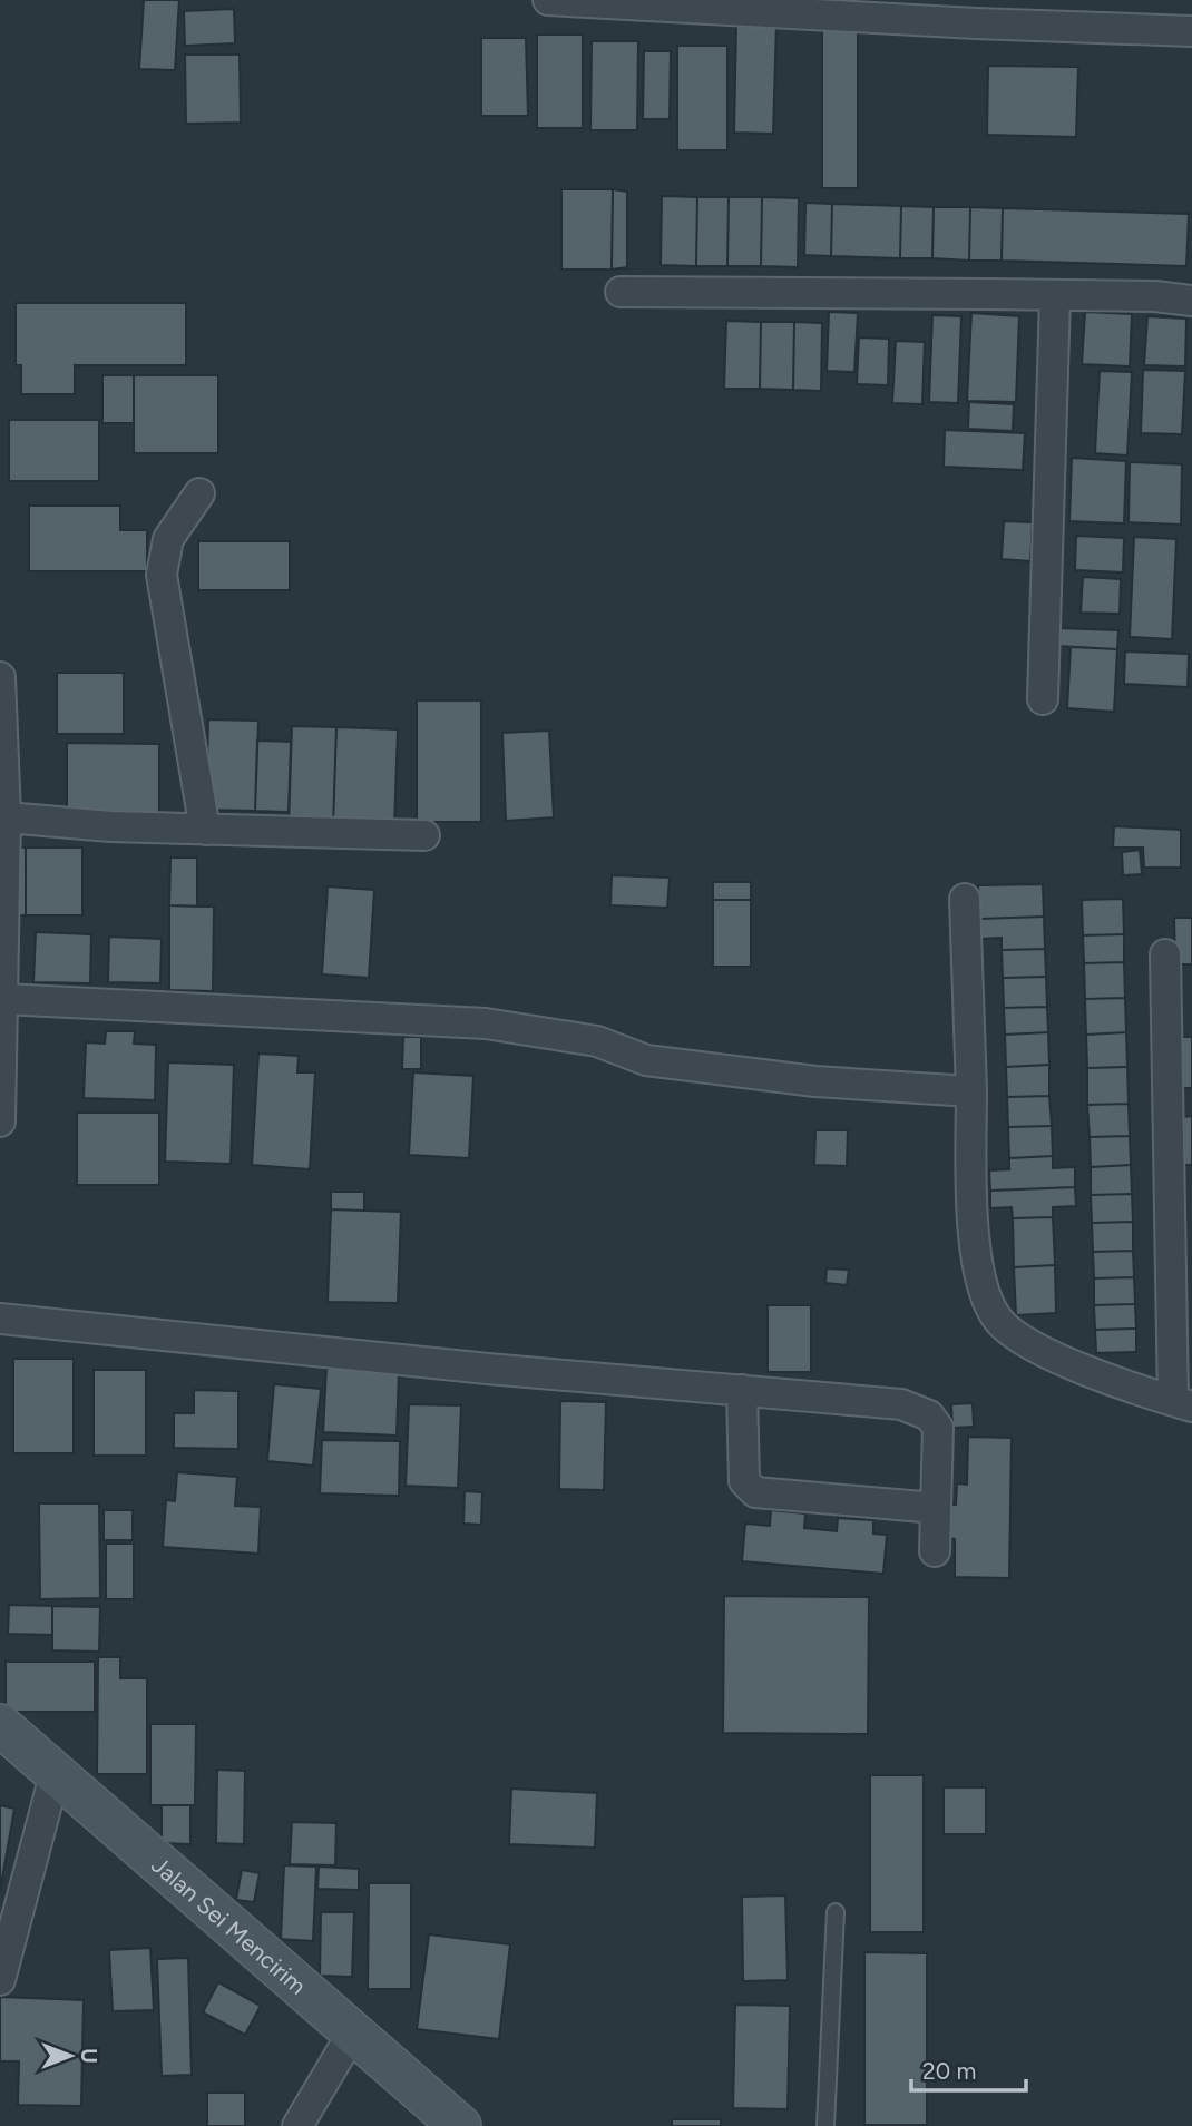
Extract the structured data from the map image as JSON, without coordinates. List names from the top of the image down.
{
  "streets": {
    "street": ["Jalan Sei Mencirim"]
  },
  "scale_bar": "20 m",
  "north": "right"
}
